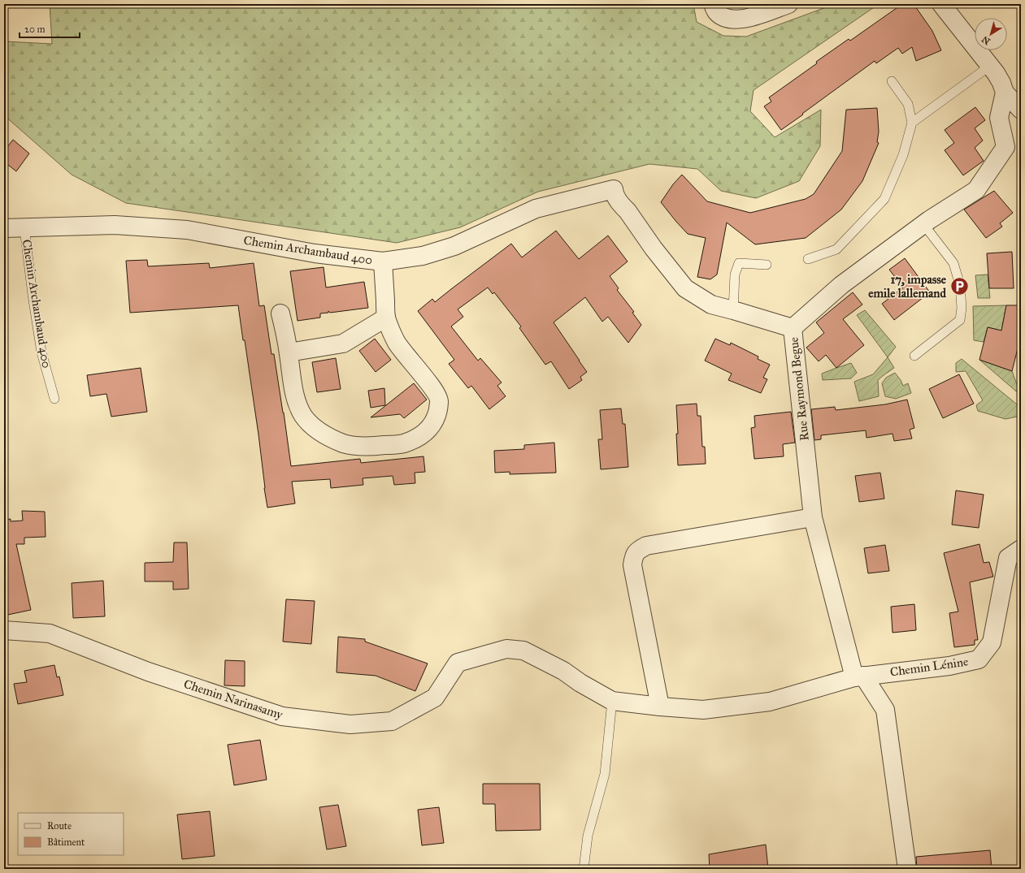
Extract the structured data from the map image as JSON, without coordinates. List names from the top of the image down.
{
  "streets": {
    "street": [
      "Chemin Archambaud 400",
      "Rue Raymond Begue",
      "Chemin Lénine",
      "Chemin Narinasamy"
    ]
  },
  "crossings": [
    ["Chemin Archambaud 400", "Rue Raymond Begue"],
    ["Rue Raymond Begue", "Chemin Lénine"],
    ["Rue Raymond Begue", "Chemin Narinasamy"],
    ["Chemin Lénine", "Chemin Narinasamy"]
  ],
  "places": {
    "parking": ["17, impasse emile lallemand"]
  },
  "legend": ["Route", "Bâtiment"],
  "scale_bar": "20 m",
  "north": "bottom left"
}
